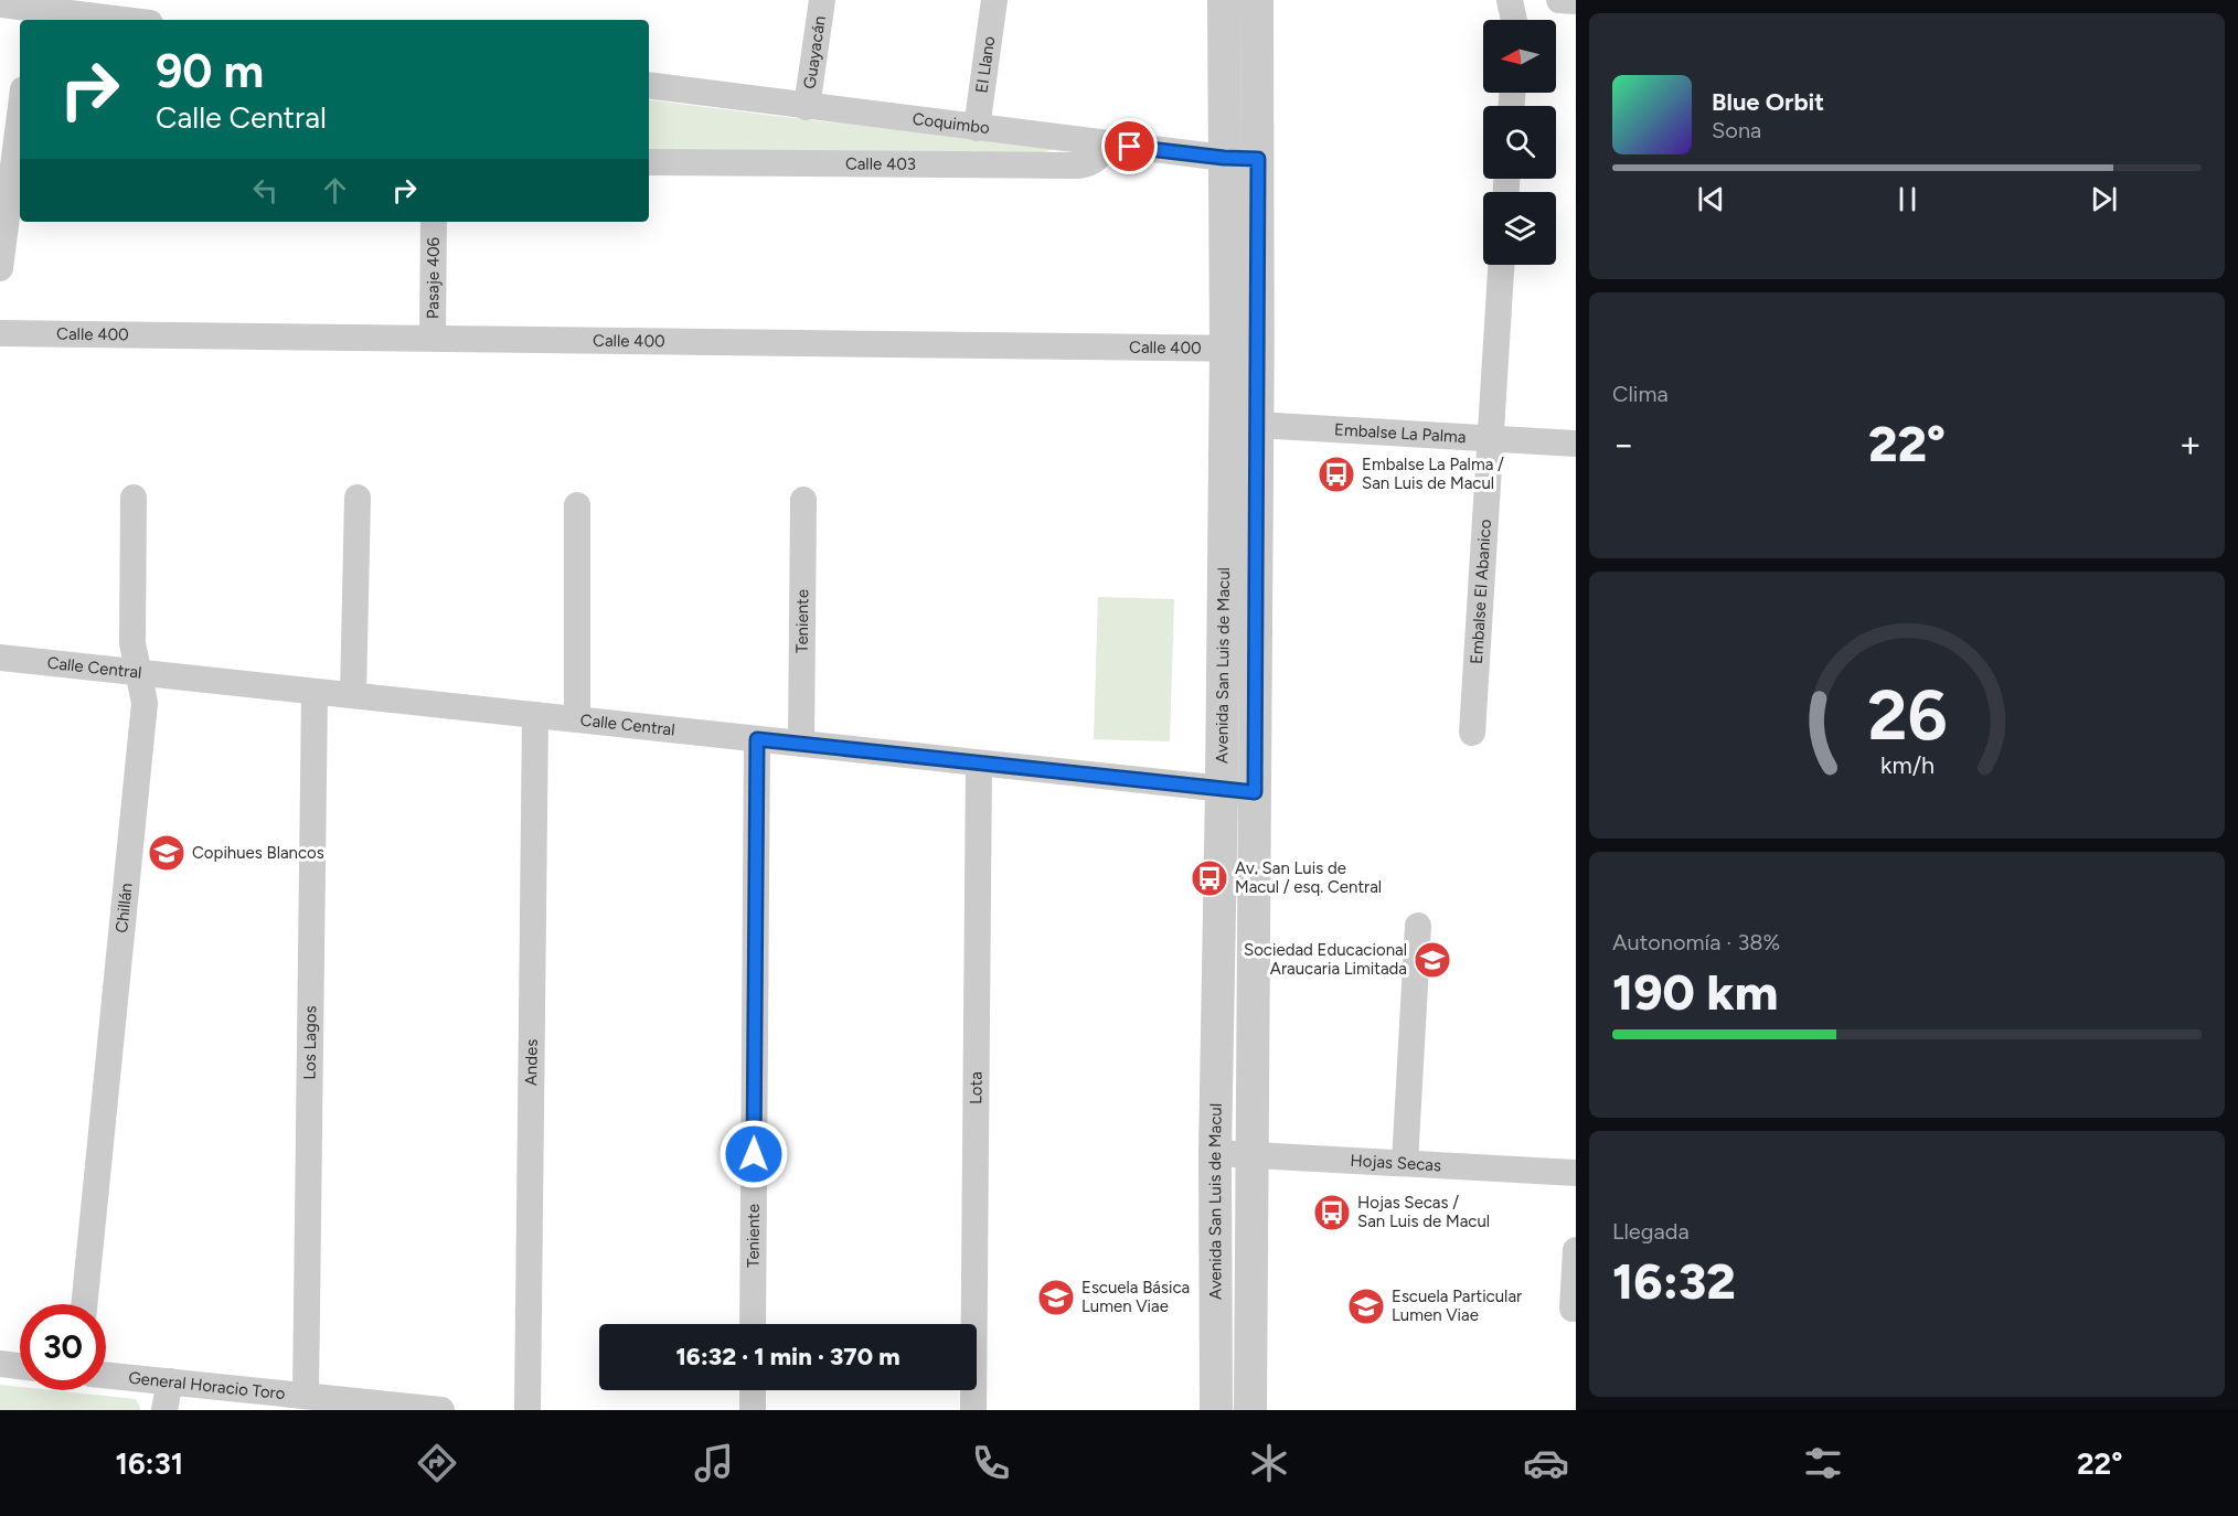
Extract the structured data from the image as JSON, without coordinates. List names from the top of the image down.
{
  "streets": {
    "street": [
      "Guayacán",
      "El Llano",
      "Coquimbo",
      "Calle 403",
      "Pasaje 406",
      "Calle 400",
      "Embalse La Palma",
      "Embalse El Abanico",
      "Teniente",
      "Avenida San Luis de Macul",
      "Calle Central",
      "Chillán",
      "Los Lagos",
      "Andes",
      "Lota",
      "Hojas Secas",
      "General Horacio Toro"
    ]
  },
  "crossings": [
    ["Guayacán", "Coquimbo"],
    ["El Llano", "Coquimbo"],
    ["Coquimbo", "Calle 403"],
    ["Coquimbo", "Avenida San Luis de Macul"],
    ["Pasaje 406", "Calle 400"],
    ["Calle 400", "Avenida San Luis de Macul"],
    ["Embalse La Palma", "Embalse El Abanico"],
    ["Embalse La Palma", "Avenida San Luis de Macul"],
    ["Teniente", "Calle Central"],
    ["Avenida San Luis de Macul", "Calle Central"],
    ["Avenida San Luis de Macul", "Hojas Secas"],
    ["Calle Central", "Chillán"],
    ["Calle Central", "Los Lagos"],
    ["Calle Central", "Andes"],
    ["Calle Central", "Lota"],
    ["Los Lagos", "General Horacio Toro"]
  ],
  "places": {
    "bus stop": ["Embalse La Palma / San Luis de Macul", "Av. San Luis de Macul / esq. Central", "Hojas Secas / San Luis de Macul"],
    "school or university": [
      "Copihues Blancos",
      "Sociedad Educacional Araucaria Limitada",
      "Escuela Básica Lumen Viae",
      "Escuela Particular Lumen Viae"
    ]
  },
  "north": "left",
  "page": {
    "turn": ["90 m", "Calle Central"],
    "song": ["Blue Orbit", "Sona"],
    "tile": [
      "Clima",
      ["Autonomía · 38%", "190 km"],
      ["Llegada", "16:32"]
    ],
    "heat": ["−", "22°", "+"],
    "limit": "30",
    "trip": "16:32 · 1 min · 370 m",
    "tabs": ["16:31", "22°"],
    "gauge": ["26", "km/h"]
  }
}
